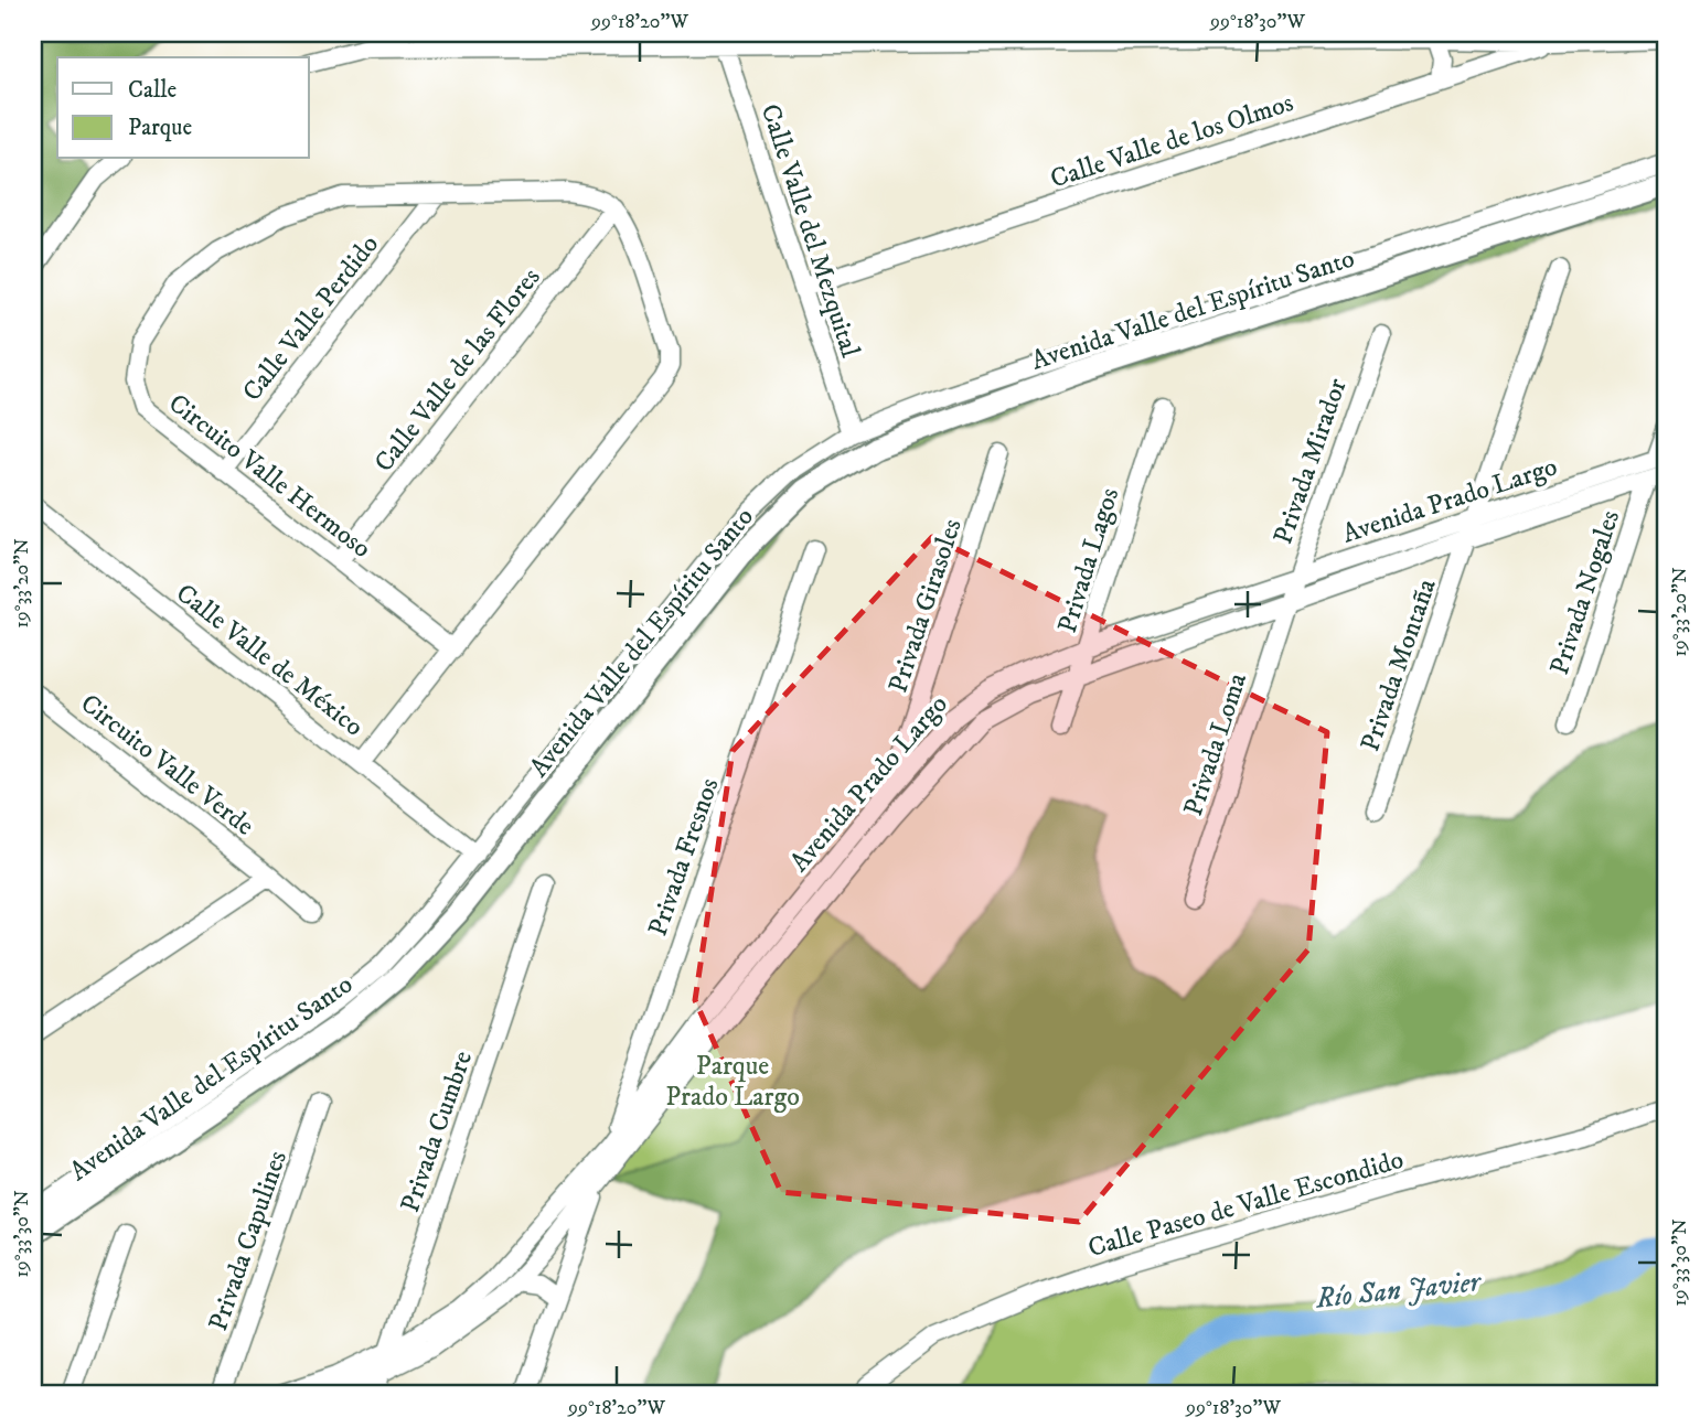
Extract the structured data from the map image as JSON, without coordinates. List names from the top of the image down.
{
  "streets": {
    "main road": ["Avenida Valle del Espíritu Santo"],
    "street": [
      "Calle Valle de los Olmos",
      "Calle Valle del Mezquital",
      "Calle Valle Perdido",
      "Calle Valle de las Flores",
      "Privada Mirador",
      "Circuito Valle Hermoso",
      "Avenida Prado Largo",
      "Privada Lagos",
      "Privada Nogales",
      "Privada Girasoles",
      "Calle Valle de México",
      "Privada Montaña",
      "Privada Loma",
      "Circuito Valle Verde",
      "Privada Fresnos",
      "Privada Cumbre",
      "Calle Paseo de Valle Escondido",
      "Privada Capulines"
    ]
  },
  "crossings": [
    ["Calle Valle de los Olmos", "Calle Valle del Mezquital"],
    ["Calle Valle Perdido", "Circuito Valle Hermoso"],
    ["Calle Valle de las Flores", "Circuito Valle Hermoso"],
    ["Privada Mirador", "Avenida Prado Largo"],
    ["Privada Mirador", "Privada Loma"],
    ["Avenida Prado Largo", "Privada Lagos"],
    ["Avenida Prado Largo", "Privada Nogales"],
    ["Avenida Prado Largo", "Privada Girasoles"],
    ["Avenida Prado Largo", "Privada Montaña"],
    ["Avenida Prado Largo", "Privada Loma"],
    ["Avenida Prado Largo", "Privada Fresnos"],
    ["Avenida Prado Largo", "Privada Cumbre"]
  ],
  "water": ["Río San Javier"],
  "parks": ["Parque Prado Largo"],
  "legend": ["Calle", "Parque"],
  "coordinates": [
    "99°18'20\"W",
    "99°18'30\"W",
    "19°33'20\"N",
    "19°33'30\"N"
  ]
}
